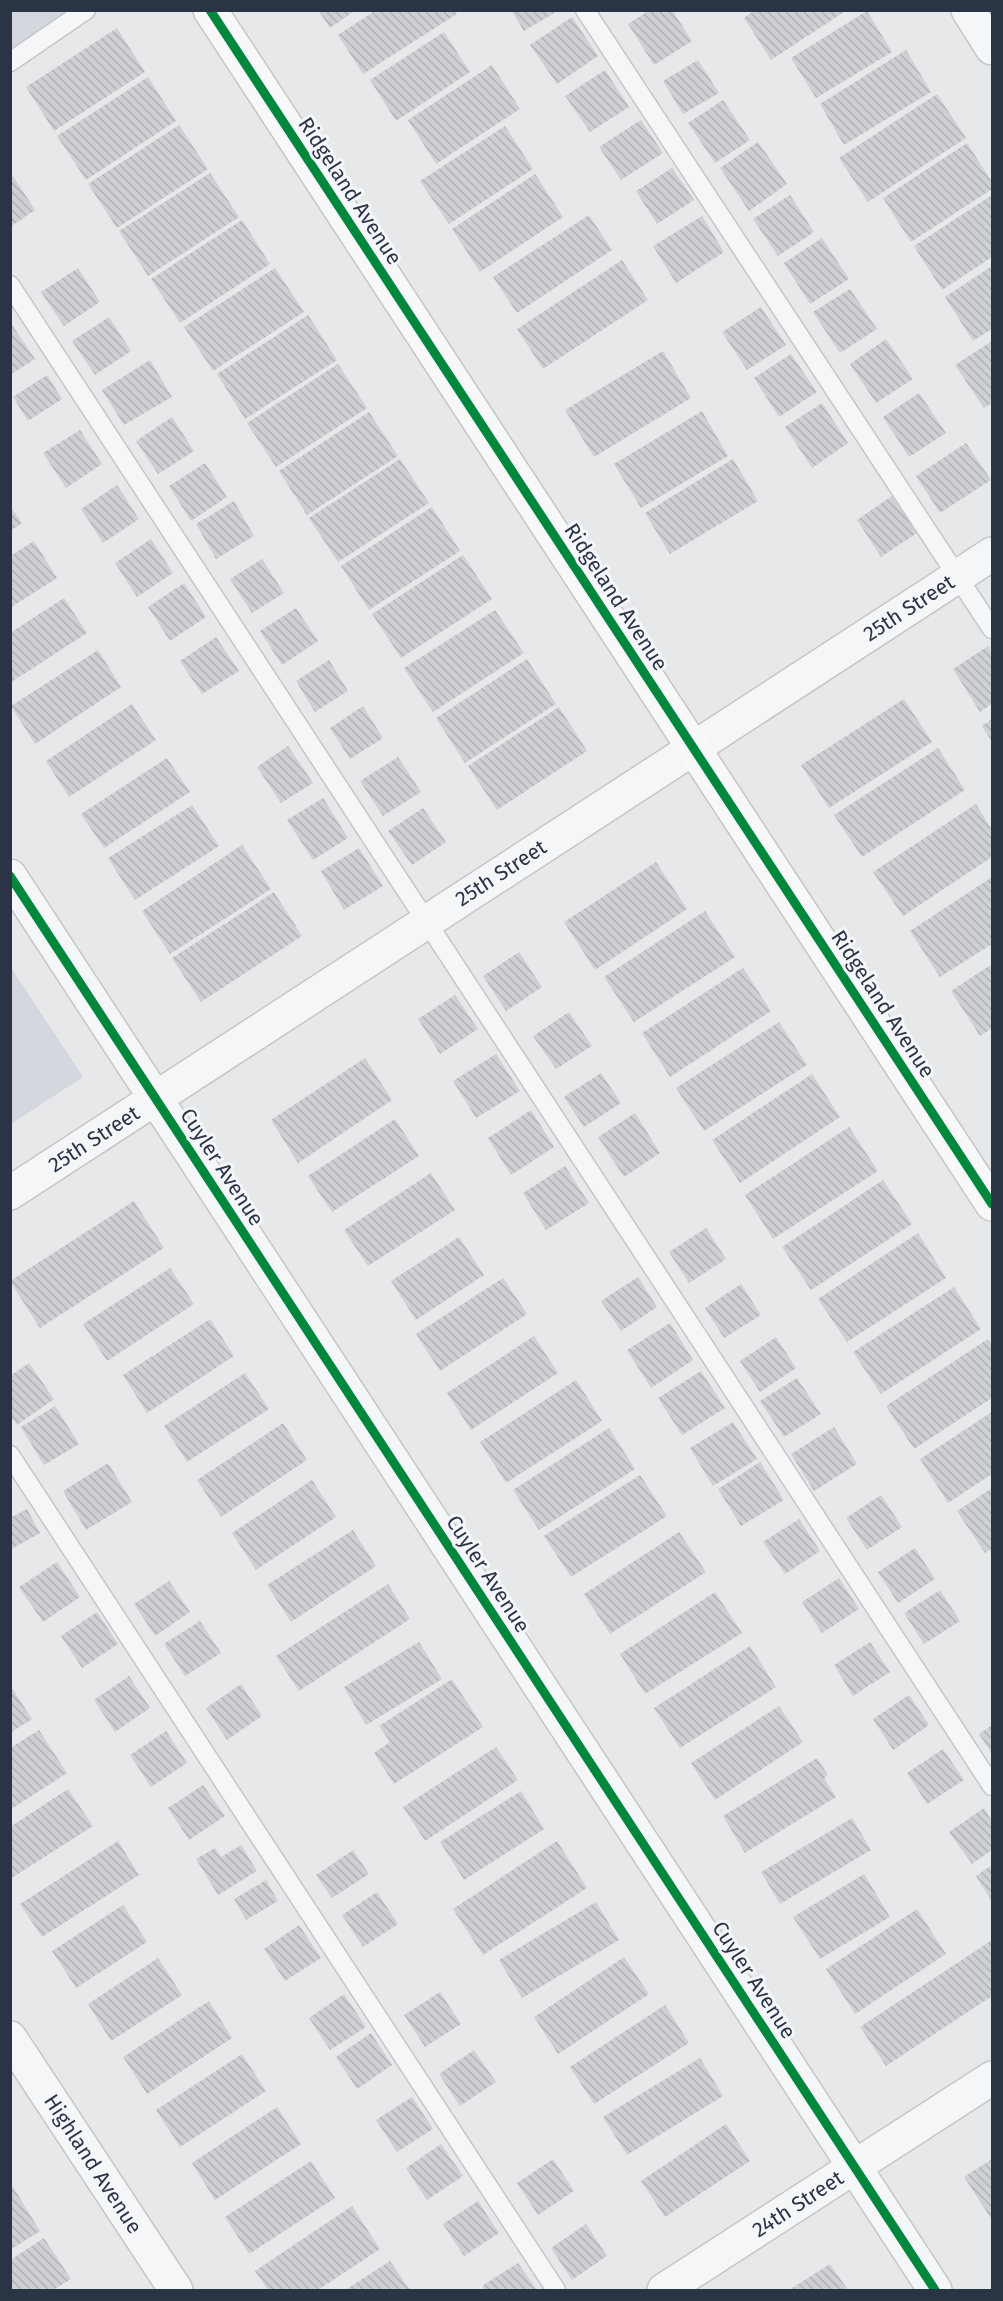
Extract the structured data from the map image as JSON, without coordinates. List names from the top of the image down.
{
  "streets": {
    "street": [
      "Ridgeland Avenue",
      "25th Street",
      "Cuyler Avenue",
      "Highland Avenue",
      "24th Street"
    ]
  },
  "crossings": [
    ["Ridgeland Avenue", "25th Street"],
    ["25th Street", "Cuyler Avenue"],
    ["Cuyler Avenue", "24th Street"]
  ]
}
